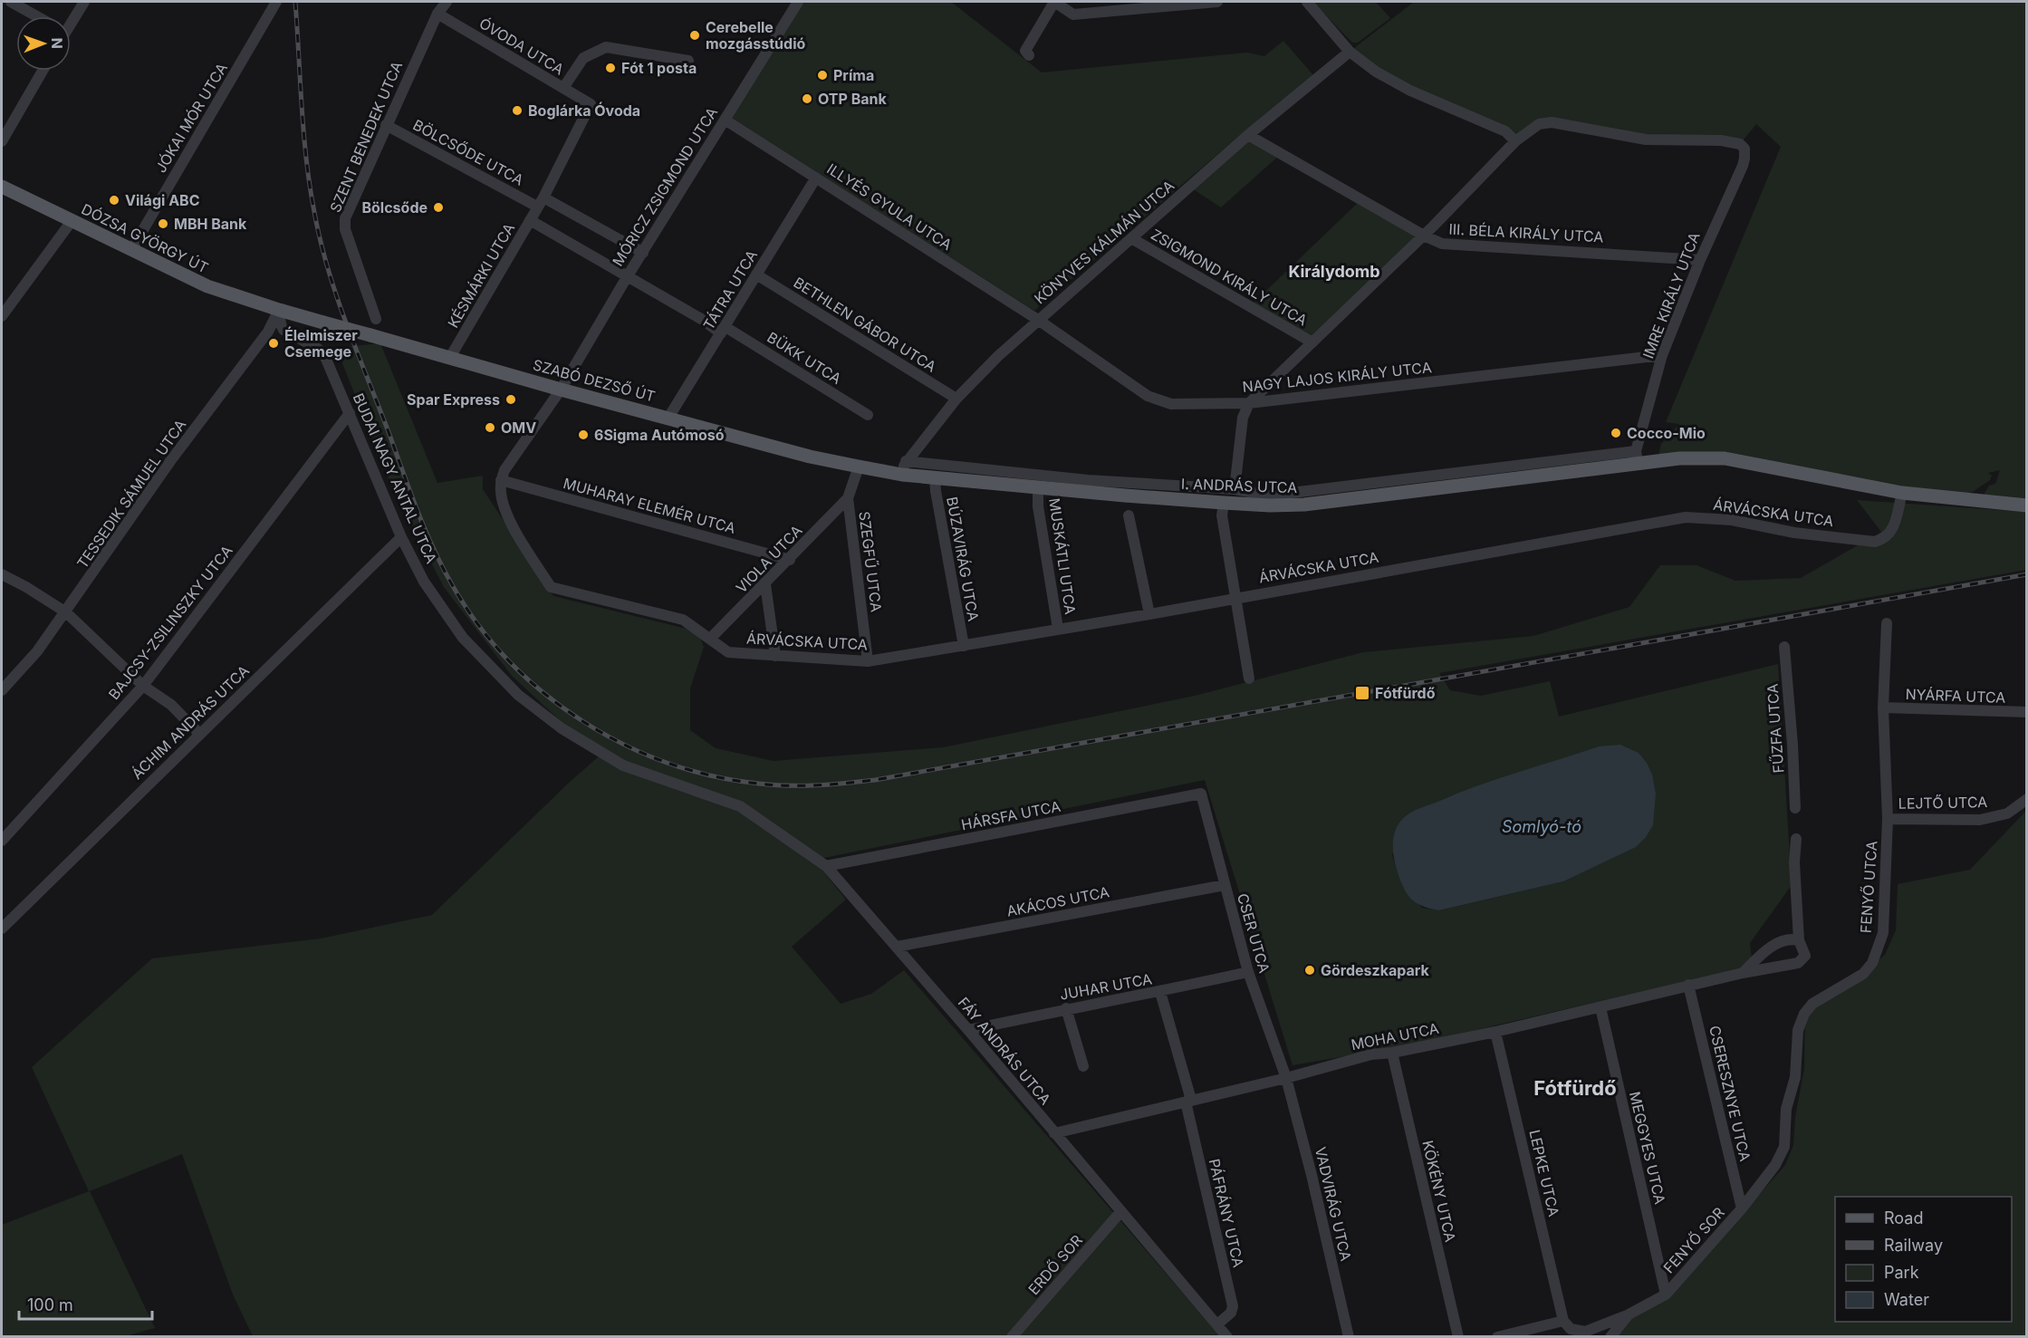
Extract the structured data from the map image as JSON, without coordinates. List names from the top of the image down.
{
  "streets": {
    "main road": ["DÓZSA GYÖRGY ÚT", "SZABÓ DEZSŐ ÚT", "I. ANDRÁS UTCA"],
    "street": [
      "ÓVODA UTCA",
      "JÓKAI MÓR UTCA",
      "SZENT BENEDEK UTCA",
      "BÖLCSŐDE UTCA",
      "MÓRICZ ZSIGMOND UTCA",
      "ILLYÉS GYULA UTCA",
      "III. BÉLA KIRÁLY UTCA",
      "KÖNYVES KÁLMÁN UTCA",
      "KÉSMÁRKI UTCA",
      "ZSIGMOND KIRÁLY UTCA",
      "TÁTRA UTCA",
      "IMRE KIRÁLY UTCA",
      "BETHLEN GÁBOR UTCA",
      "BÜKK UTCA",
      "NAGY LAJOS KIRÁLY UTCA",
      "BUDAI NAGY ANTAL UTCA",
      "TESSEDIK SÁMUEL UTCA",
      "MUHARAY ELEMÉR UTCA",
      "ÁRVÁCSKA UTCA",
      "MUSKÁTLI UTCA",
      "VIOLA UTCA",
      "BÚZAVIRÁG UTCA",
      "SZEGFŰ UTCA",
      "BAJCSY-ZSILINSZKY UTCA",
      "NYÁRFA UTCA",
      "ÁCHIM ANDRÁS UTCA",
      "FŰZFA UTCA",
      "LEJTŐ UTCA",
      "HÁRSFA UTCA",
      "FENYŐ UTCA",
      "AKÁCOS UTCA",
      "CSER UTCA",
      "JUHAR UTCA",
      "MOHA UTCA",
      "FÁY ANDRÁS UTCA",
      "CSERESZNYE UTCA",
      "MEGGYES UTCA",
      "LEPKE UTCA",
      "KÖKÉNY UTCA",
      "VADVIRÁG UTCA",
      "PÁFRÁNY UTCA",
      "FENYŐ SOR",
      "ERDŐ SOR"
    ]
  },
  "crossings": [
    ["ÓVODA UTCA", "SZENT BENEDEK UTCA"],
    ["ÓVODA UTCA", "KÉSMÁRKI UTCA"],
    ["JÓKAI MÓR UTCA", "DÓZSA GYÖRGY ÚT"],
    ["SZENT BENEDEK UTCA", "BÖLCSŐDE UTCA"],
    ["BÖLCSŐDE UTCA", "KÉSMÁRKI UTCA"],
    ["MÓRICZ ZSIGMOND UTCA", "ILLYÉS GYULA UTCA"],
    ["MÓRICZ ZSIGMOND UTCA", "BÜKK UTCA"],
    ["MÓRICZ ZSIGMOND UTCA", "SZABÓ DEZSŐ ÚT"],
    ["MÓRICZ ZSIGMOND UTCA", "MUHARAY ELEMÉR UTCA"],
    ["MÓRICZ ZSIGMOND UTCA", "ÁRVÁCSKA UTCA"],
    ["ILLYÉS GYULA UTCA", "KÖNYVES KÁLMÁN UTCA"],
    ["ILLYÉS GYULA UTCA", "TÁTRA UTCA"],
    ["ILLYÉS GYULA UTCA", "NAGY LAJOS KIRÁLY UTCA"],
    ["III. BÉLA KIRÁLY UTCA", "KÖNYVES KÁLMÁN UTCA"],
    ["III. BÉLA KIRÁLY UTCA", "IMRE KIRÁLY UTCA"],
    ["DÓZSA GYÖRGY ÚT", "SZABÓ DEZSŐ ÚT"],
    ["DÓZSA GYÖRGY ÚT", "BUDAI NAGY ANTAL UTCA"],
    ["DÓZSA GYÖRGY ÚT", "TESSEDIK SÁMUEL UTCA"],
    ["KÖNYVES KÁLMÁN UTCA", "ZSIGMOND KIRÁLY UTCA"],
    ["KÖNYVES KÁLMÁN UTCA", "BETHLEN GÁBOR UTCA"],
    ["KÖNYVES KÁLMÁN UTCA", "NAGY LAJOS KIRÁLY UTCA"],
    ["KÖNYVES KÁLMÁN UTCA", "SZABÓ DEZSŐ ÚT"],
    ["KÖNYVES KÁLMÁN UTCA", "I. ANDRÁS UTCA"],
    ["KÉSMÁRKI UTCA", "BÜKK UTCA"],
    ["KÉSMÁRKI UTCA", "SZABÓ DEZSŐ ÚT"],
    ["TÁTRA UTCA", "BETHLEN GÁBOR UTCA"],
    ["TÁTRA UTCA", "BÜKK UTCA"],
    ["TÁTRA UTCA", "SZABÓ DEZSŐ ÚT"],
    ["IMRE KIRÁLY UTCA", "NAGY LAJOS KIRÁLY UTCA"],
    ["IMRE KIRÁLY UTCA", "I. ANDRÁS UTCA"],
    ["SZABÓ DEZSŐ ÚT", "BUDAI NAGY ANTAL UTCA"],
    ["SZABÓ DEZSŐ ÚT", "I. ANDRÁS UTCA"],
    ["SZABÓ DEZSŐ ÚT", "TESSEDIK SÁMUEL UTCA"],
    ["SZABÓ DEZSŐ ÚT", "SZEGFŰ UTCA"],
    ["BUDAI NAGY ANTAL UTCA", "TESSEDIK SÁMUEL UTCA"],
    ["BUDAI NAGY ANTAL UTCA", "BAJCSY-ZSILINSZKY UTCA"],
    ["BUDAI NAGY ANTAL UTCA", "ÁCHIM ANDRÁS UTCA"],
    ["BUDAI NAGY ANTAL UTCA", "FÁY ANDRÁS UTCA"],
    ["I. ANDRÁS UTCA", "MUSKÁTLI UTCA"],
    ["I. ANDRÁS UTCA", "BÚZAVIRÁG UTCA"],
    ["MUHARAY ELEMÉR UTCA", "ÁRVÁCSKA UTCA"],
    ["MUHARAY ELEMÉR UTCA", "VIOLA UTCA"],
    ["ÁRVÁCSKA UTCA", "MUSKÁTLI UTCA"],
    ["ÁRVÁCSKA UTCA", "VIOLA UTCA"],
    ["ÁRVÁCSKA UTCA", "BÚZAVIRÁG UTCA"],
    ["ÁRVÁCSKA UTCA", "SZEGFŰ UTCA"],
    ["VIOLA UTCA", "SZEGFŰ UTCA"],
    ["NYÁRFA UTCA", "FENYŐ UTCA"],
    ["LEJTŐ UTCA", "FENYŐ UTCA"],
    ["HÁRSFA UTCA", "CSER UTCA"],
    ["HÁRSFA UTCA", "FÁY ANDRÁS UTCA"],
    ["FENYŐ UTCA", "FENYŐ SOR"],
    ["AKÁCOS UTCA", "CSER UTCA"],
    ["AKÁCOS UTCA", "FÁY ANDRÁS UTCA"],
    ["CSER UTCA", "JUHAR UTCA"],
    ["CSER UTCA", "MOHA UTCA"],
    ["CSER UTCA", "VADVIRÁG UTCA"],
    ["JUHAR UTCA", "FÁY ANDRÁS UTCA"],
    ["MOHA UTCA", "FÁY ANDRÁS UTCA"],
    ["MOHA UTCA", "CSERESZNYE UTCA"],
    ["MOHA UTCA", "MEGGYES UTCA"],
    ["MOHA UTCA", "LEPKE UTCA"],
    ["MOHA UTCA", "KÖKÉNY UTCA"],
    ["MOHA UTCA", "VADVIRÁG UTCA"],
    ["MOHA UTCA", "PÁFRÁNY UTCA"],
    ["FÁY ANDRÁS UTCA", "PÁFRÁNY UTCA"],
    ["FÁY ANDRÁS UTCA", "ERDŐ SOR"],
    ["CSERESZNYE UTCA", "FENYŐ SOR"],
    ["MEGGYES UTCA", "FENYŐ SOR"]
  ],
  "districts": ["Királydomb", "Fótfürdő"],
  "water": ["Somlyó-tó"],
  "places": {
    "other": [
      "Cerebelle mozgásstúdió",
      "Fót 1 posta",
      "Príma",
      "OTP Bank",
      "Boglárka Óvoda",
      "Világi ABC",
      "Bölcsőde",
      "MBH Bank",
      "Élelmiszer Csemege",
      "Spar Express",
      "OMV",
      "Cocco-Mio",
      "6Sigma Autómosó",
      "Gördeszkapark"
    ],
    "transit": ["Fótfürdő"]
  },
  "legend": [
    "Road",
    "Railway",
    "Park",
    "Water"
  ],
  "scale_bar": "100 m",
  "north": "right"
}
